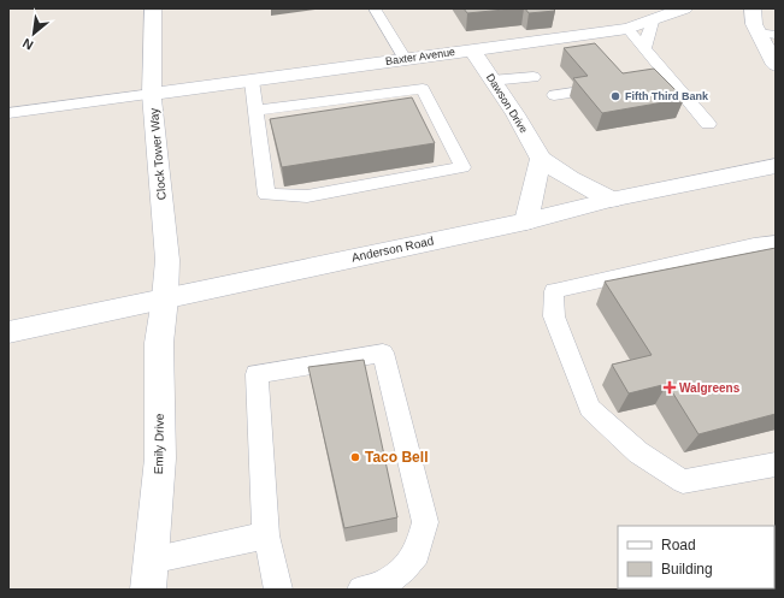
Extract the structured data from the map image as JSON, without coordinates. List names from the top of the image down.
{
  "streets": {
    "street": [
      "Baxter Avenue",
      "Dawson Drive",
      "Clock Tower Way",
      "Anderson Road",
      "Emily Drive"
    ]
  },
  "crossings": [
    ["Baxter Avenue", "Dawson Drive"],
    ["Baxter Avenue", "Clock Tower Way"],
    ["Dawson Drive", "Anderson Road"],
    ["Clock Tower Way", "Anderson Road"],
    ["Clock Tower Way", "Emily Drive"],
    ["Anderson Road", "Emily Drive"]
  ],
  "places": {
    "other": ["Fifth Third Bank", "Taco Bell"],
    "health": ["Walgreens"]
  },
  "legend": ["Road", "Building"],
  "north": "bottom left"
}
